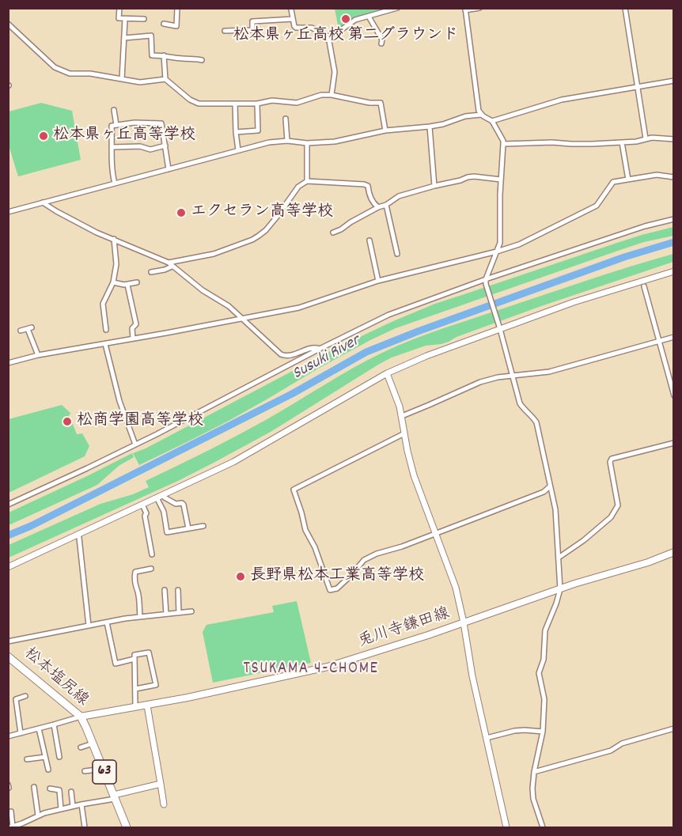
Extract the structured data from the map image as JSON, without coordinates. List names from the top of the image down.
{
  "streets": {
    "main road": ["兎川寺鎌田線", "松本塩尻線", "63"]
  },
  "crossings": [
    ["兎川寺鎌田線", "松本塩尻線"]
  ],
  "districts": ["TSUKAMA 4-CHOME"],
  "water": ["Susuki River"],
  "places": [
    "松本県ヶ丘高校 第二グラウンド",
    "松本県ヶ丘高等学校",
    "エクセラン高等学校",
    "松商学園高等学校",
    "長野県松本工業高等学校"
  ]
}
